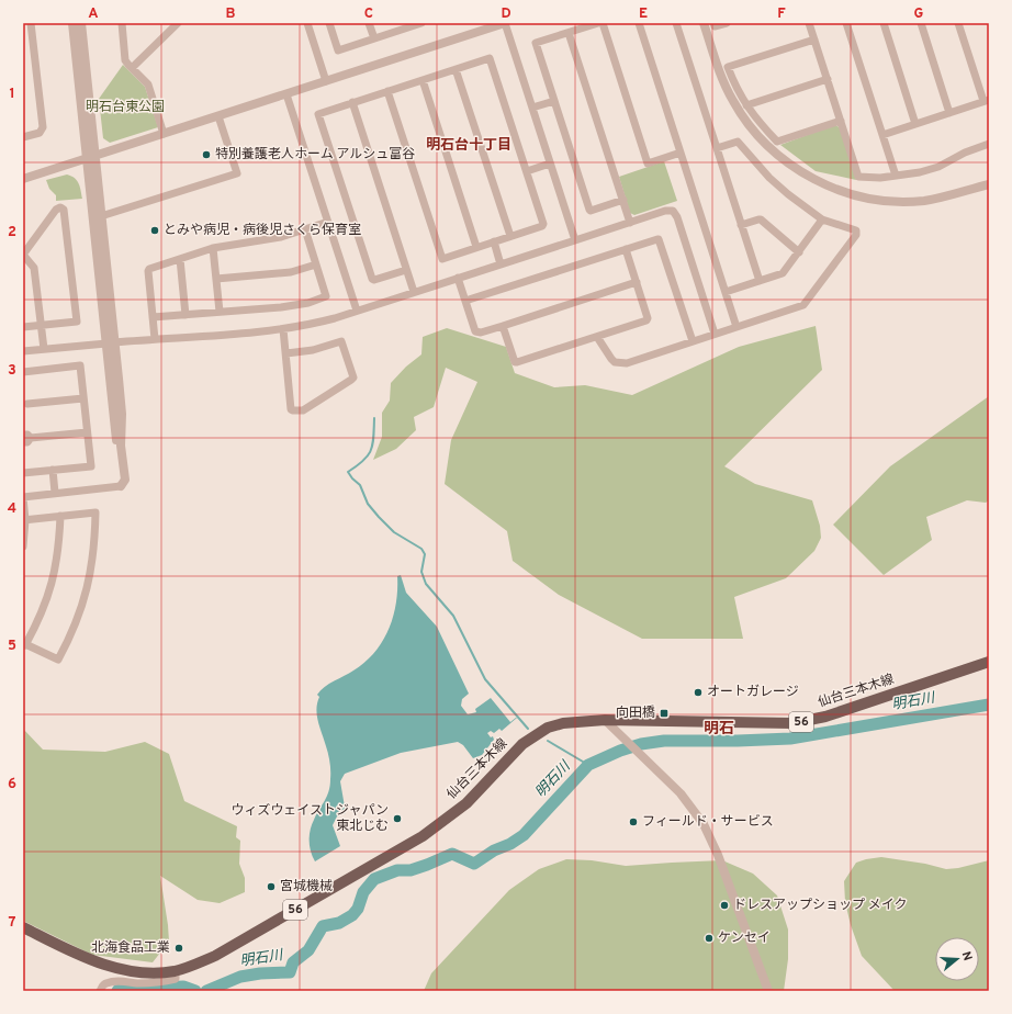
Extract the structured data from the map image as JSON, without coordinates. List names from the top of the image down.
{
  "streets": {
    "main road": ["仙台三本木線", "56"]
  },
  "districts": ["明石台十丁目", "明石"],
  "water": ["明石川"],
  "parks": ["明石台東公園"],
  "places": {
    "other": [
      "特別養護老人ホーム アルシュ富谷",
      "とみや病児・病後児さくら保育室",
      "オートガレージ",
      "ウィズウェイストジャパン 東北じむ",
      "フィールド・サービス",
      "宮城機械",
      "ドレスアップショップ メイク",
      "ケンセイ",
      "北海食品工業"
    ],
    "transit": ["向田橋"]
  },
  "north": "right",
  "grid": {
    "columns": [
      "A",
      "B",
      "C",
      "D",
      "E",
      "F",
      "G"
    ],
    "rows": [
      "1",
      "2",
      "3",
      "4",
      "5",
      "6",
      "7"
    ]
  }
}
